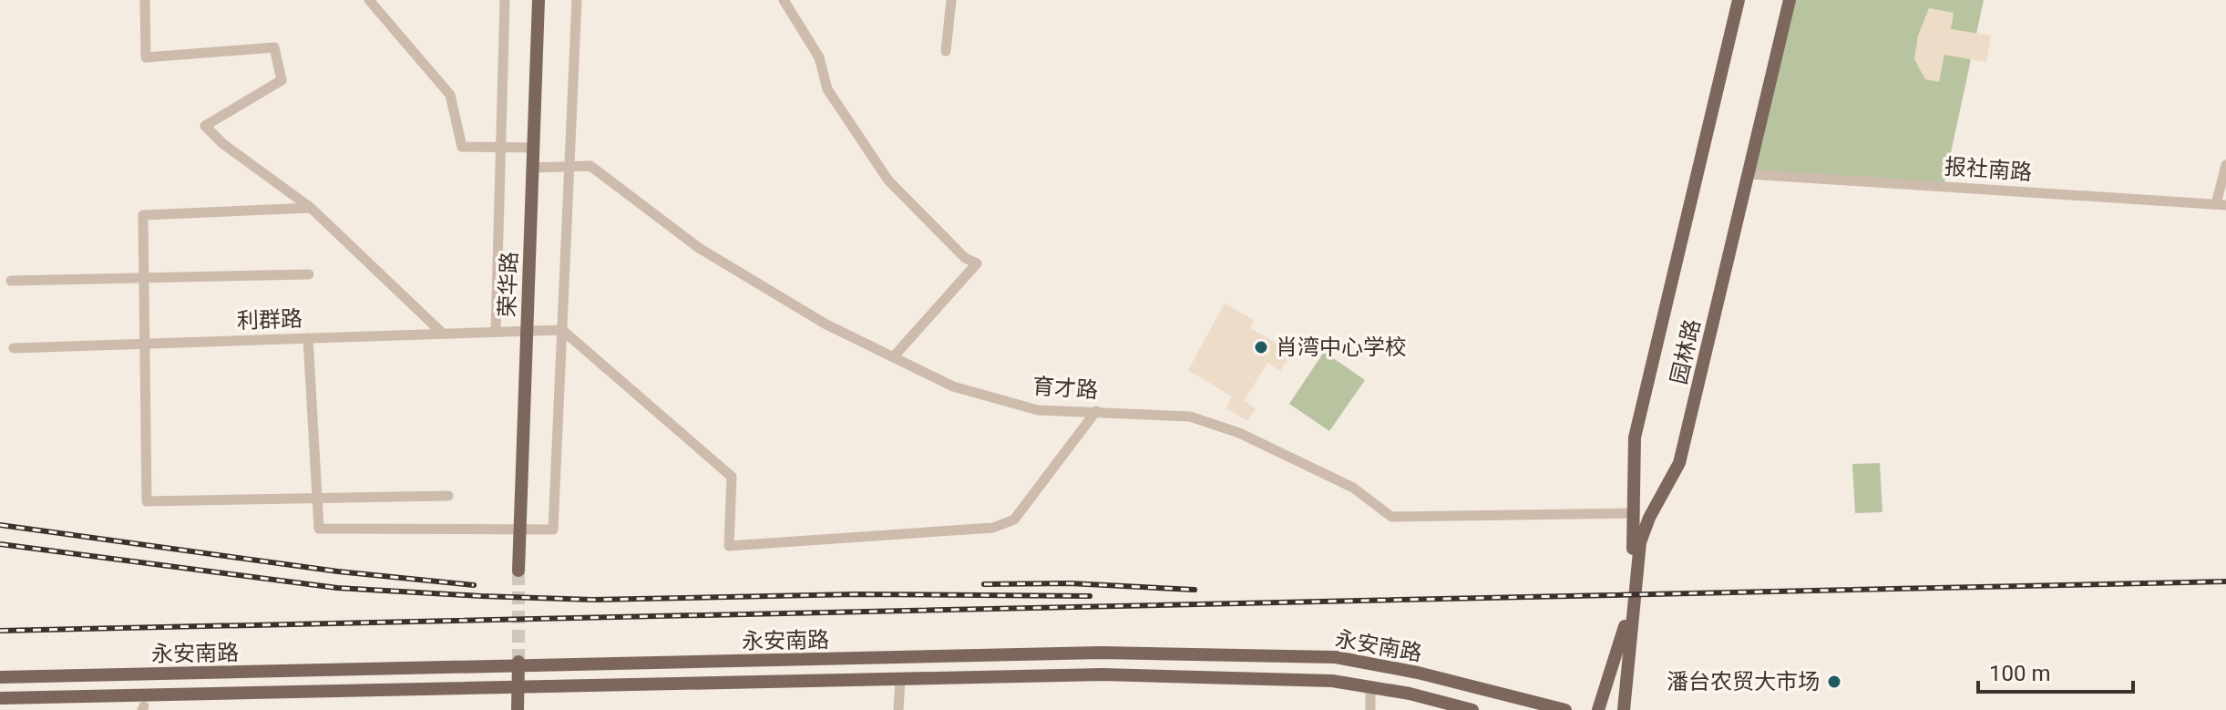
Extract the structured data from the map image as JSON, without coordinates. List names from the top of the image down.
{
  "streets": {
    "main road": ["荣华路", "园林路", "永安南路"],
    "street": ["报社南路", "利群路", "育才路"]
  },
  "crossings": [
    ["报社南路", "园林路"],
    ["荣华路", "利群路"],
    ["荣华路", "育才路"],
    ["园林路", "育才路"]
  ],
  "places": ["肖湾中心学校", "潘台农贸大市场"],
  "scale_bar": "100 m"
}
